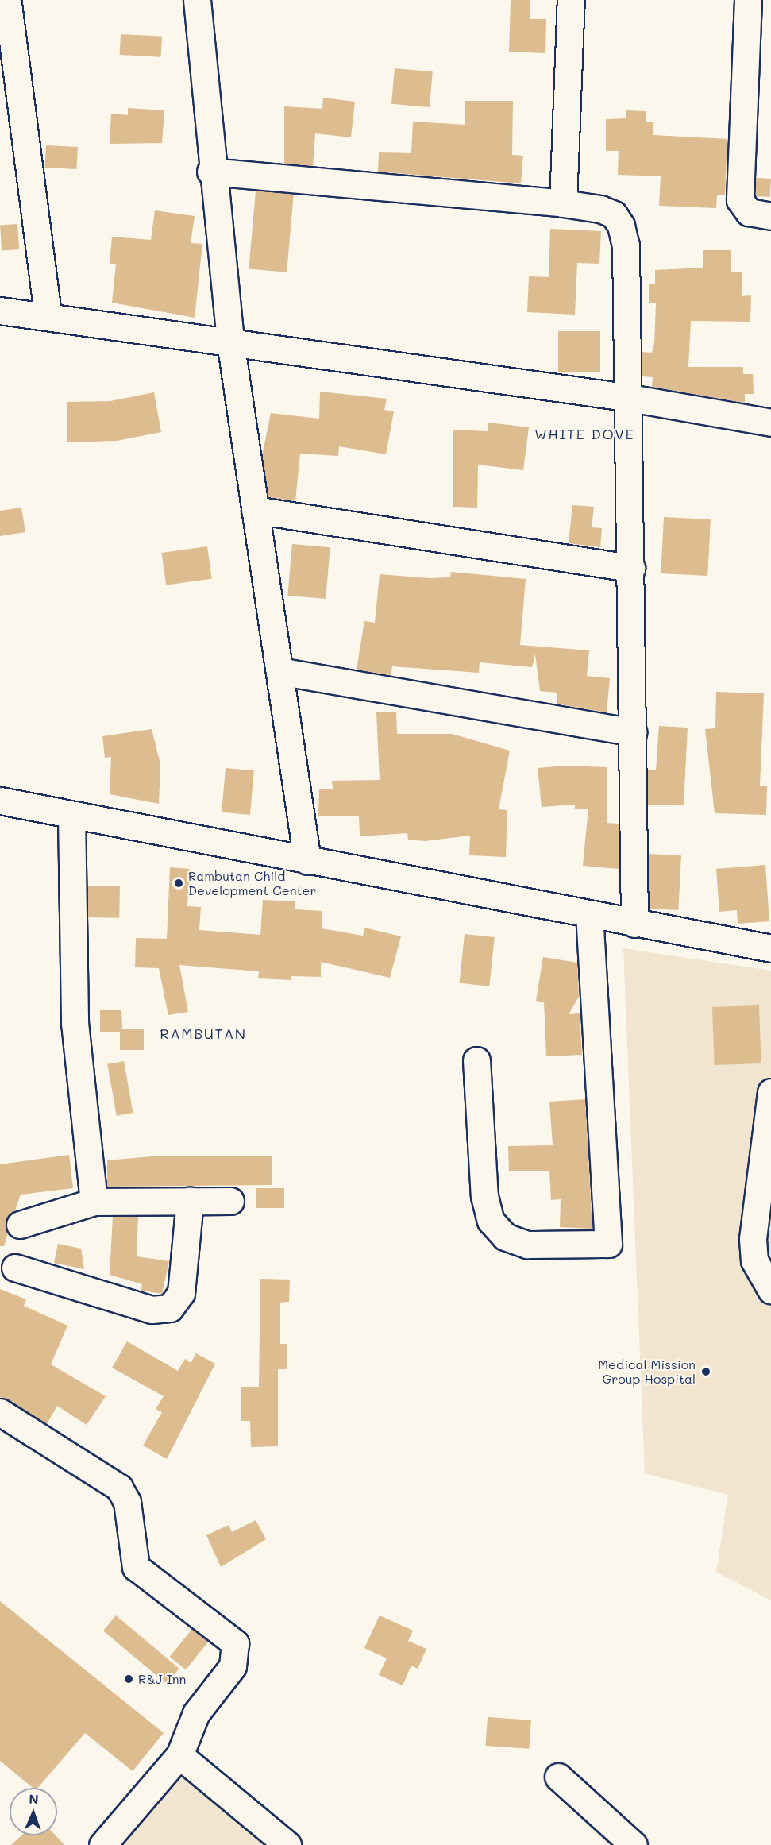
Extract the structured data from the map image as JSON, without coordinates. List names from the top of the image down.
{
  "districts": ["WHITE DOVE", "RAMBUTAN"],
  "places": ["Rambutan Child Development Center", "Medical Mission Group Hospital", "R&J Inn"],
  "north": "top"
}
